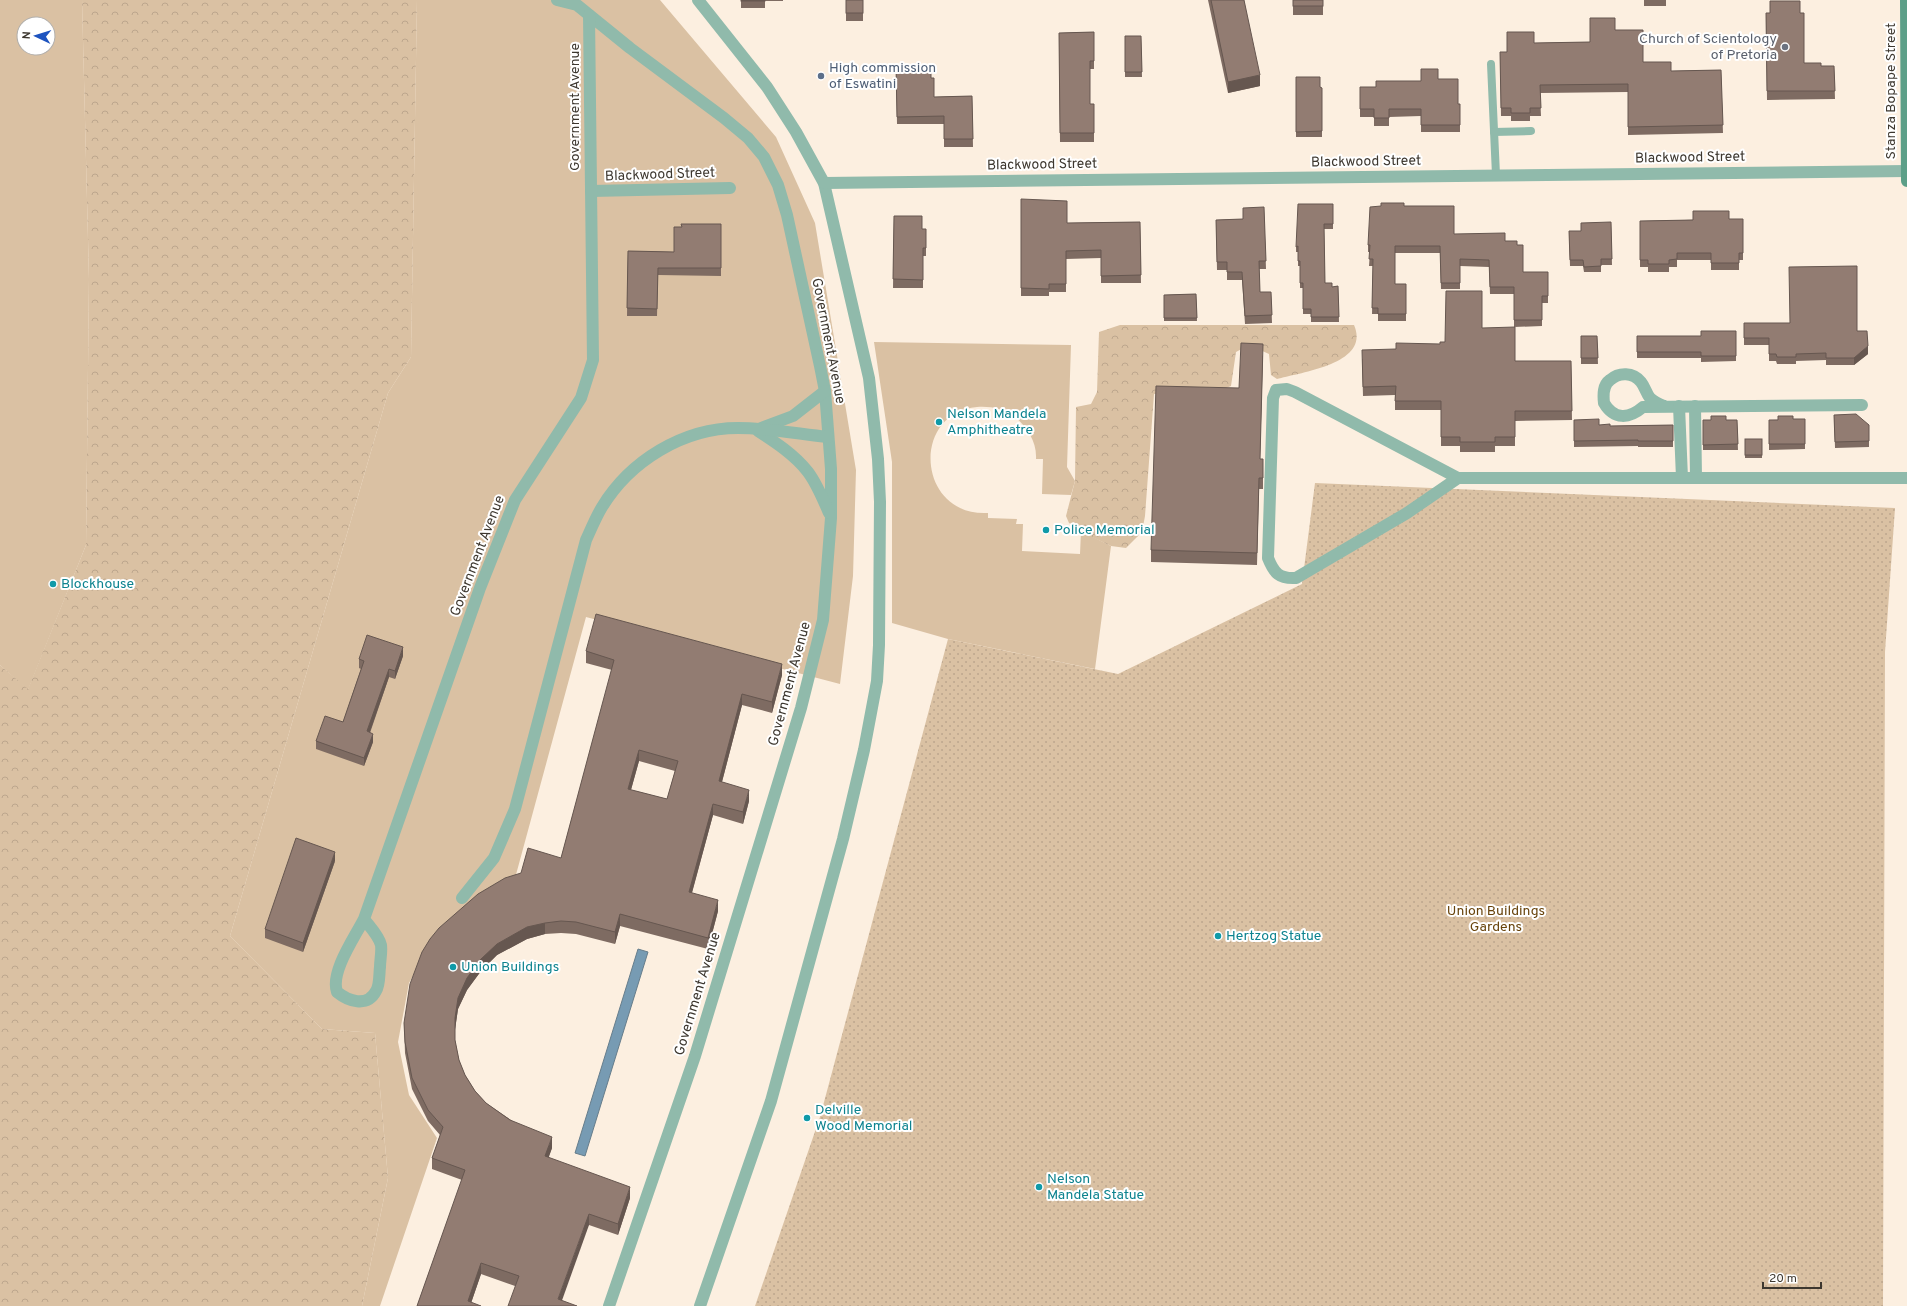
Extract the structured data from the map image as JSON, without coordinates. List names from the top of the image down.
{
  "streets": {
    "main road": ["Stanza Bopape Street"],
    "street": ["Government Avenue", "Blackwood Street"]
  },
  "crossings": [
    ["Stanza Bopape Street", "Blackwood Street"],
    ["Government Avenue", "Blackwood Street"]
  ],
  "parks": ["Union Buildings Gardens"],
  "places": [
    "Church of Scientology of Pretoria",
    "High commission of Eswatini",
    "Nelson Mandela Amphitheatre",
    "Police Memorial",
    "Blockhouse",
    "Hertzog Statue",
    "Union Buildings",
    "Delville Wood Memorial",
    "Nelson Mandela Statue"
  ],
  "scale_bar": "20 m",
  "north": "left"
}
